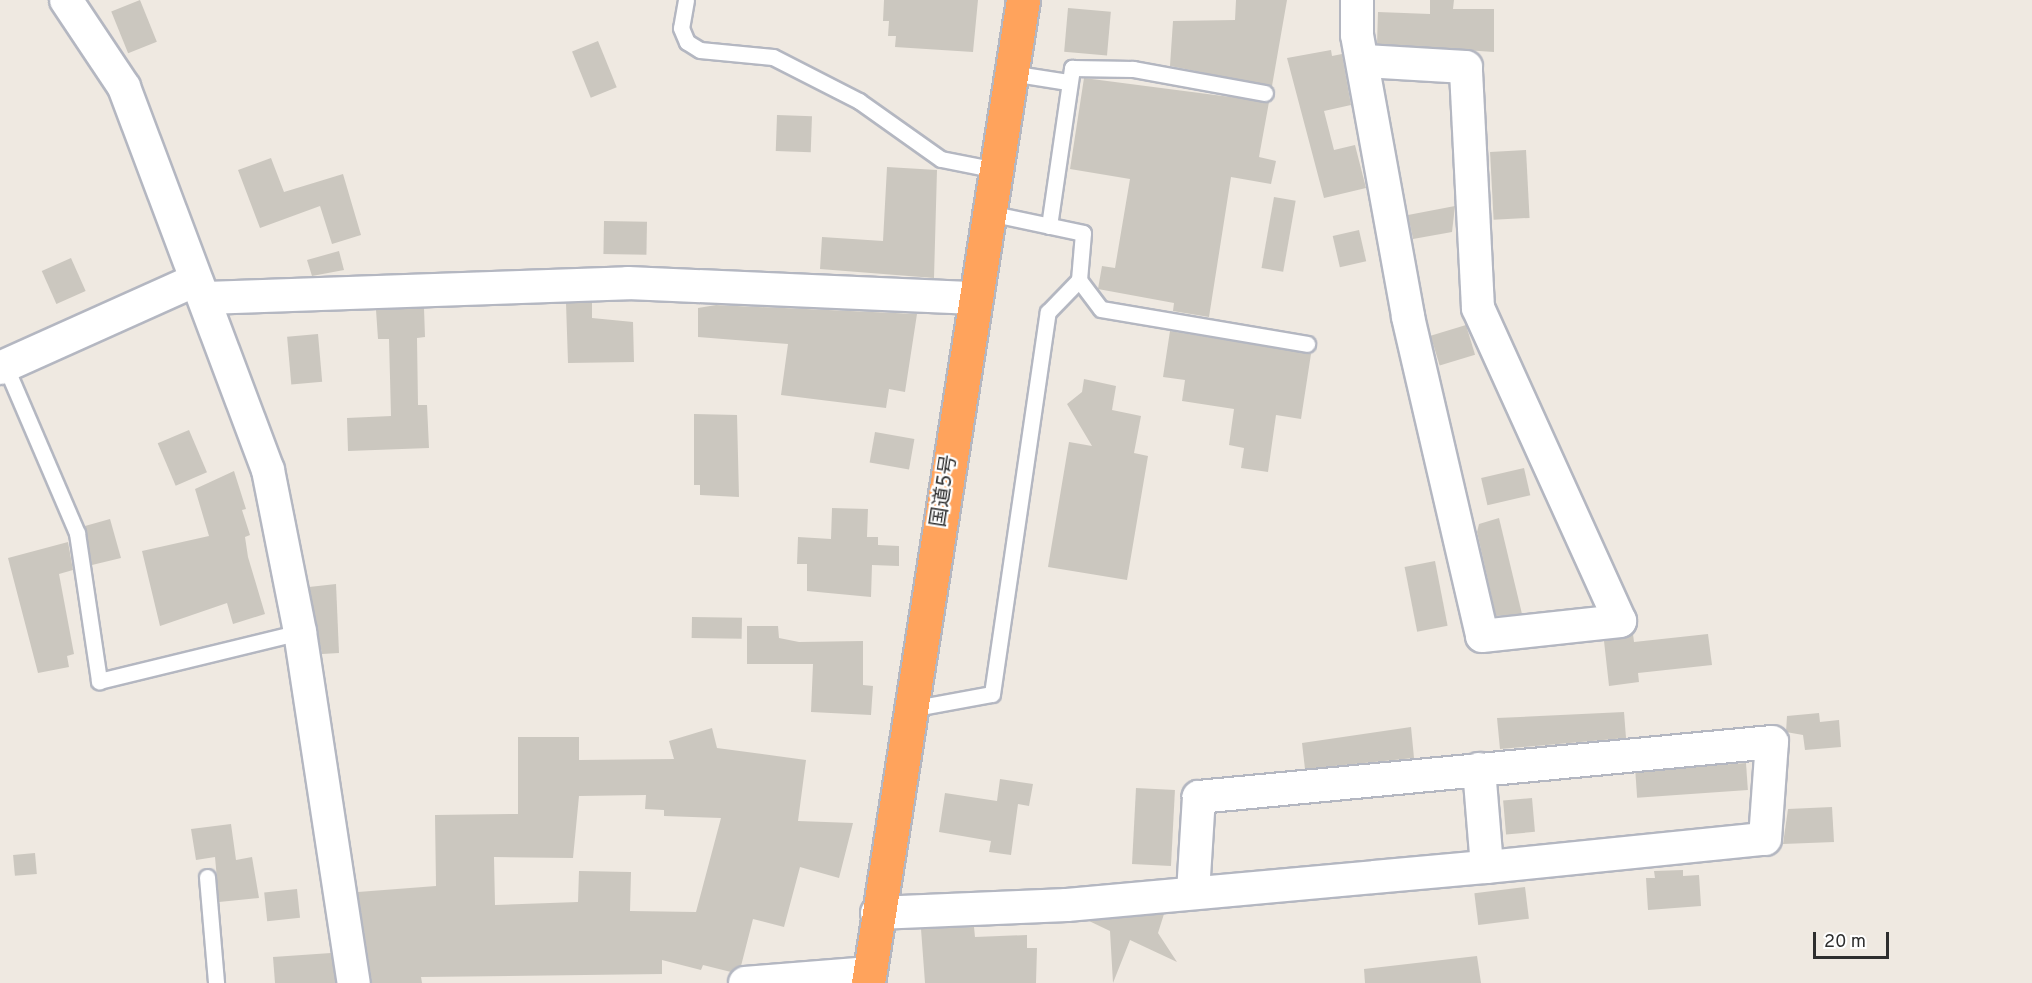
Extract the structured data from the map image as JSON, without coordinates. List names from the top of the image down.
{
  "streets": {
    "highway": ["国道5号"]
  },
  "scale_bar": "20 m"
}
